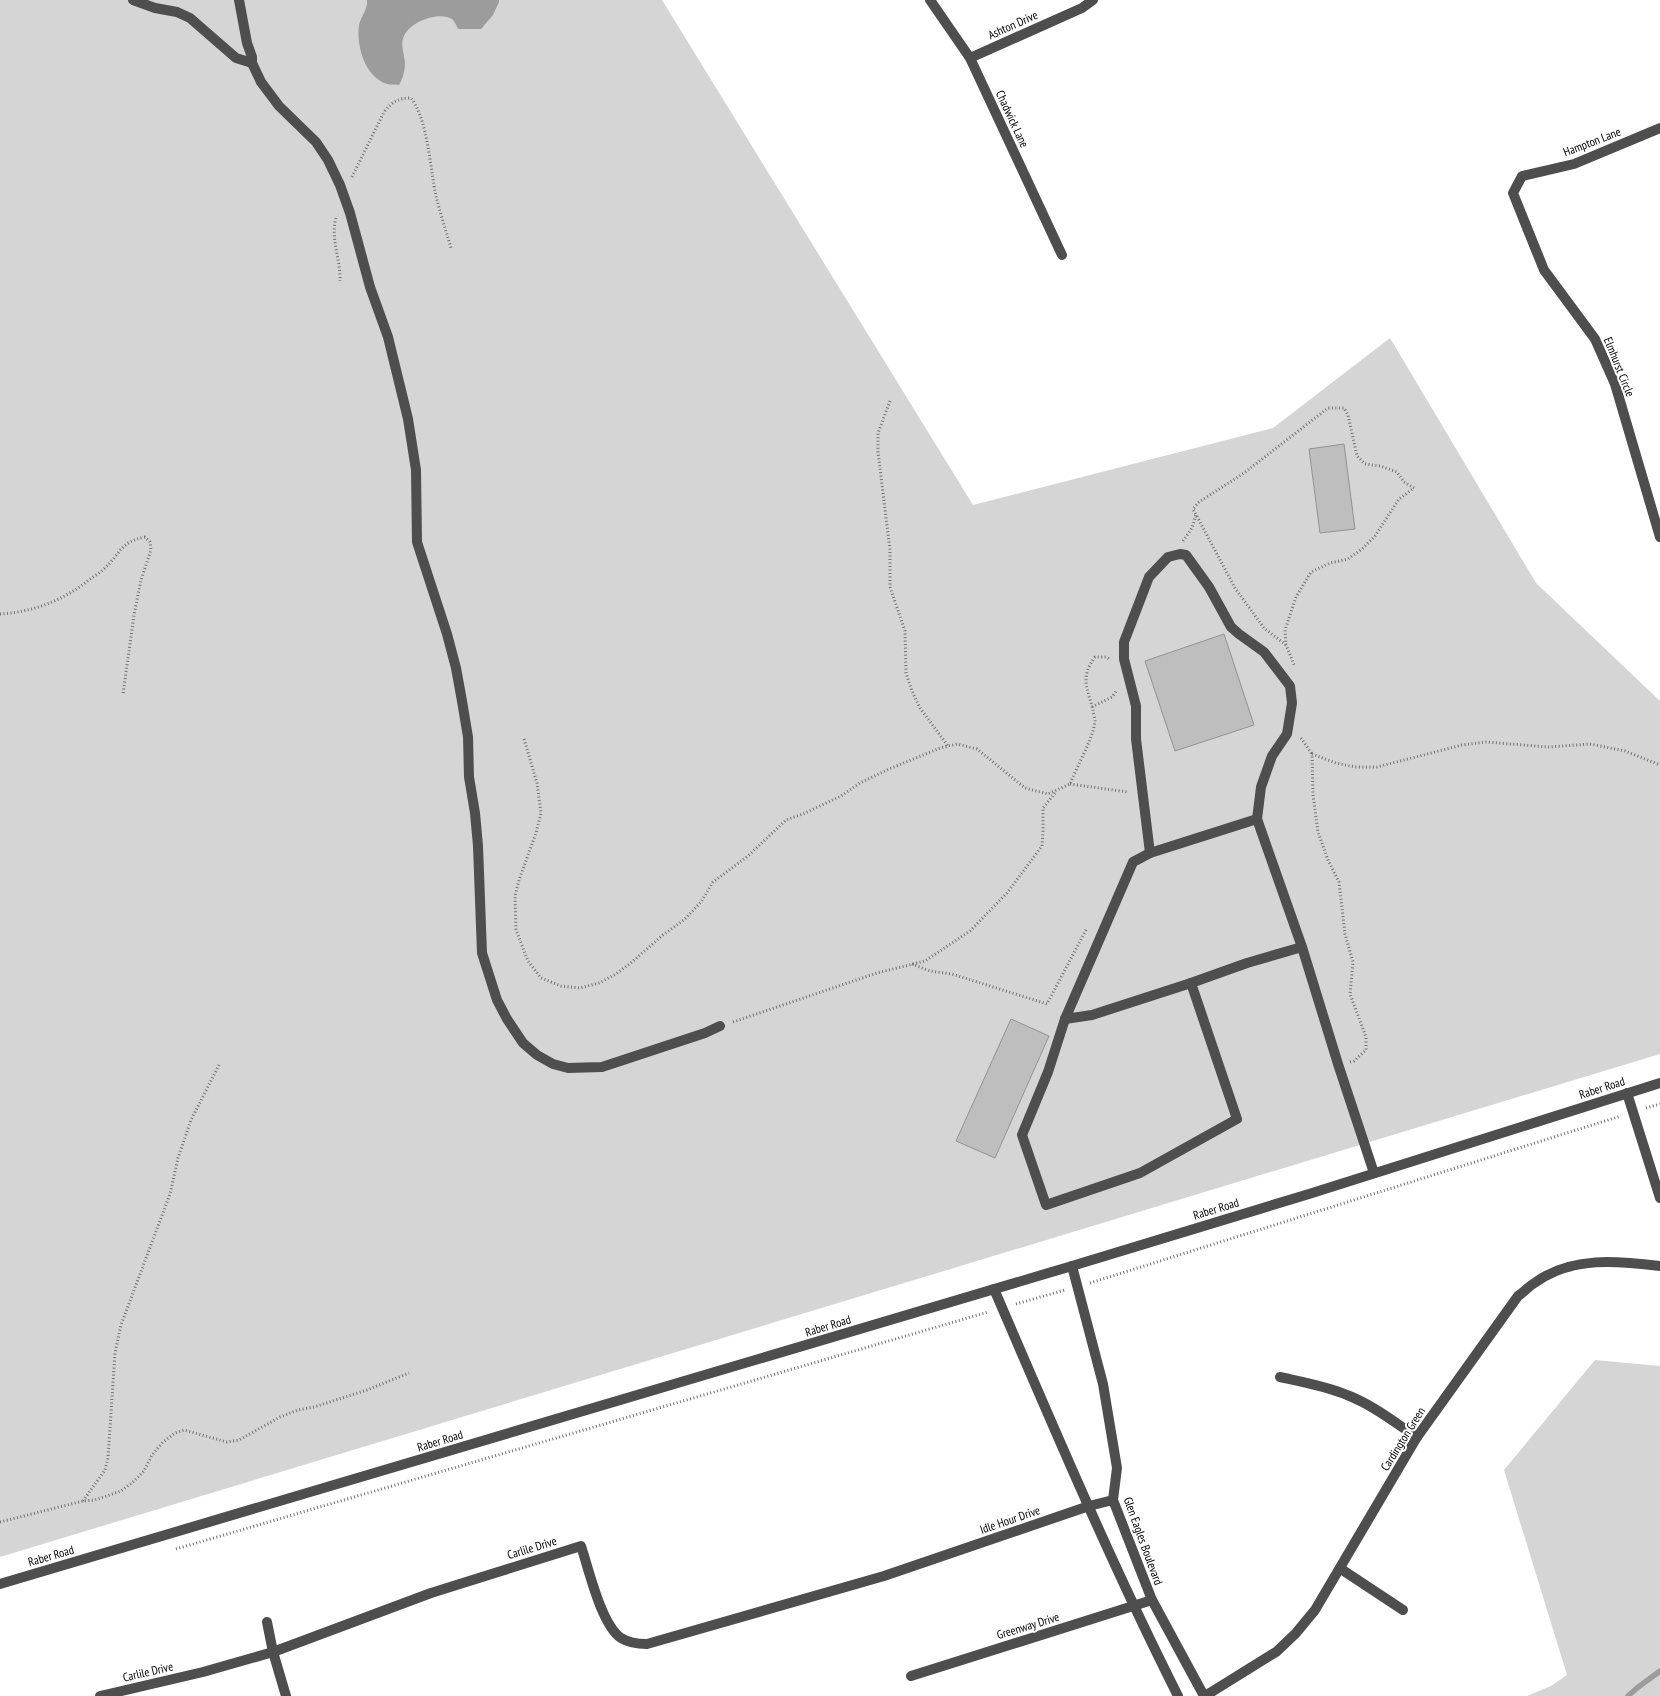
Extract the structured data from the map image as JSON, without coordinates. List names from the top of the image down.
{
  "streets": {
    "street": [
      "Ashton Drive",
      "Chadwick Lane",
      "Hampton Lane",
      "Elmhurst Circle",
      "Raber Road",
      "Cardington Green",
      "Idle Hour Drive",
      "Glen Eagles Boulevard",
      "Carlile Drive",
      "Greenway Drive"
    ]
  },
  "crossings": [
    ["Ashton Drive", "Chadwick Lane"],
    ["Hampton Lane", "Elmhurst Circle"],
    ["Raber Road", "Glen Eagles Boulevard"],
    ["Cardington Green", "Glen Eagles Boulevard"],
    ["Idle Hour Drive", "Glen Eagles Boulevard"],
    ["Idle Hour Drive", "Carlile Drive"],
    ["Glen Eagles Boulevard", "Greenway Drive"]
  ]
}
